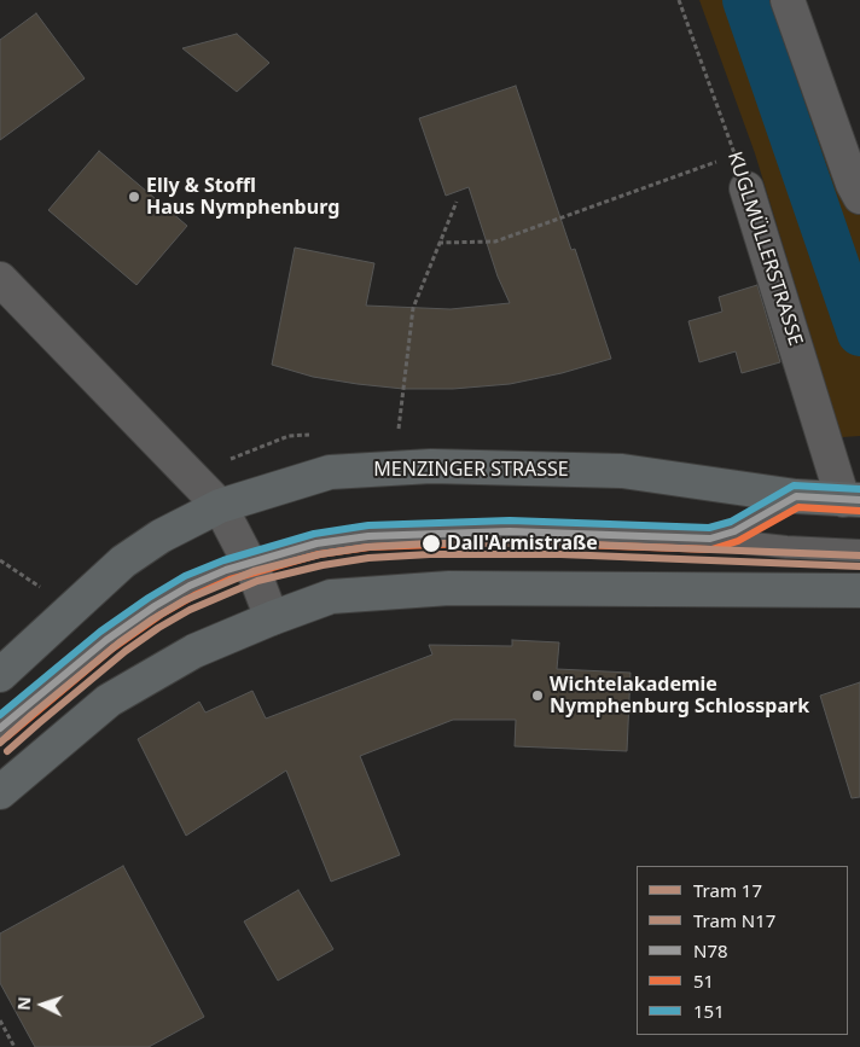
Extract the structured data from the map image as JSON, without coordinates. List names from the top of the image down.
{
  "streets": {
    "main road": ["MENZINGER STRASSE"],
    "street": ["KUGLMÜLLERSTRASSE"]
  },
  "crossings": [
    ["KUGLMÜLLERSTRASSE", "MENZINGER STRASSE"]
  ],
  "places": ["Elly & Stoffl Haus Nymphenburg", "Dall'Armistraße", "Wichtelakademie Nymphenburg Schlosspark"],
  "lines": [
    "transit line 151",
    "transit line N78",
    "transit line 51",
    "tram line 17",
    "tram line N17"
  ],
  "legend": [
    "Tram 17",
    "Tram N17",
    "N78",
    "51",
    "151"
  ],
  "north": "left"
}
